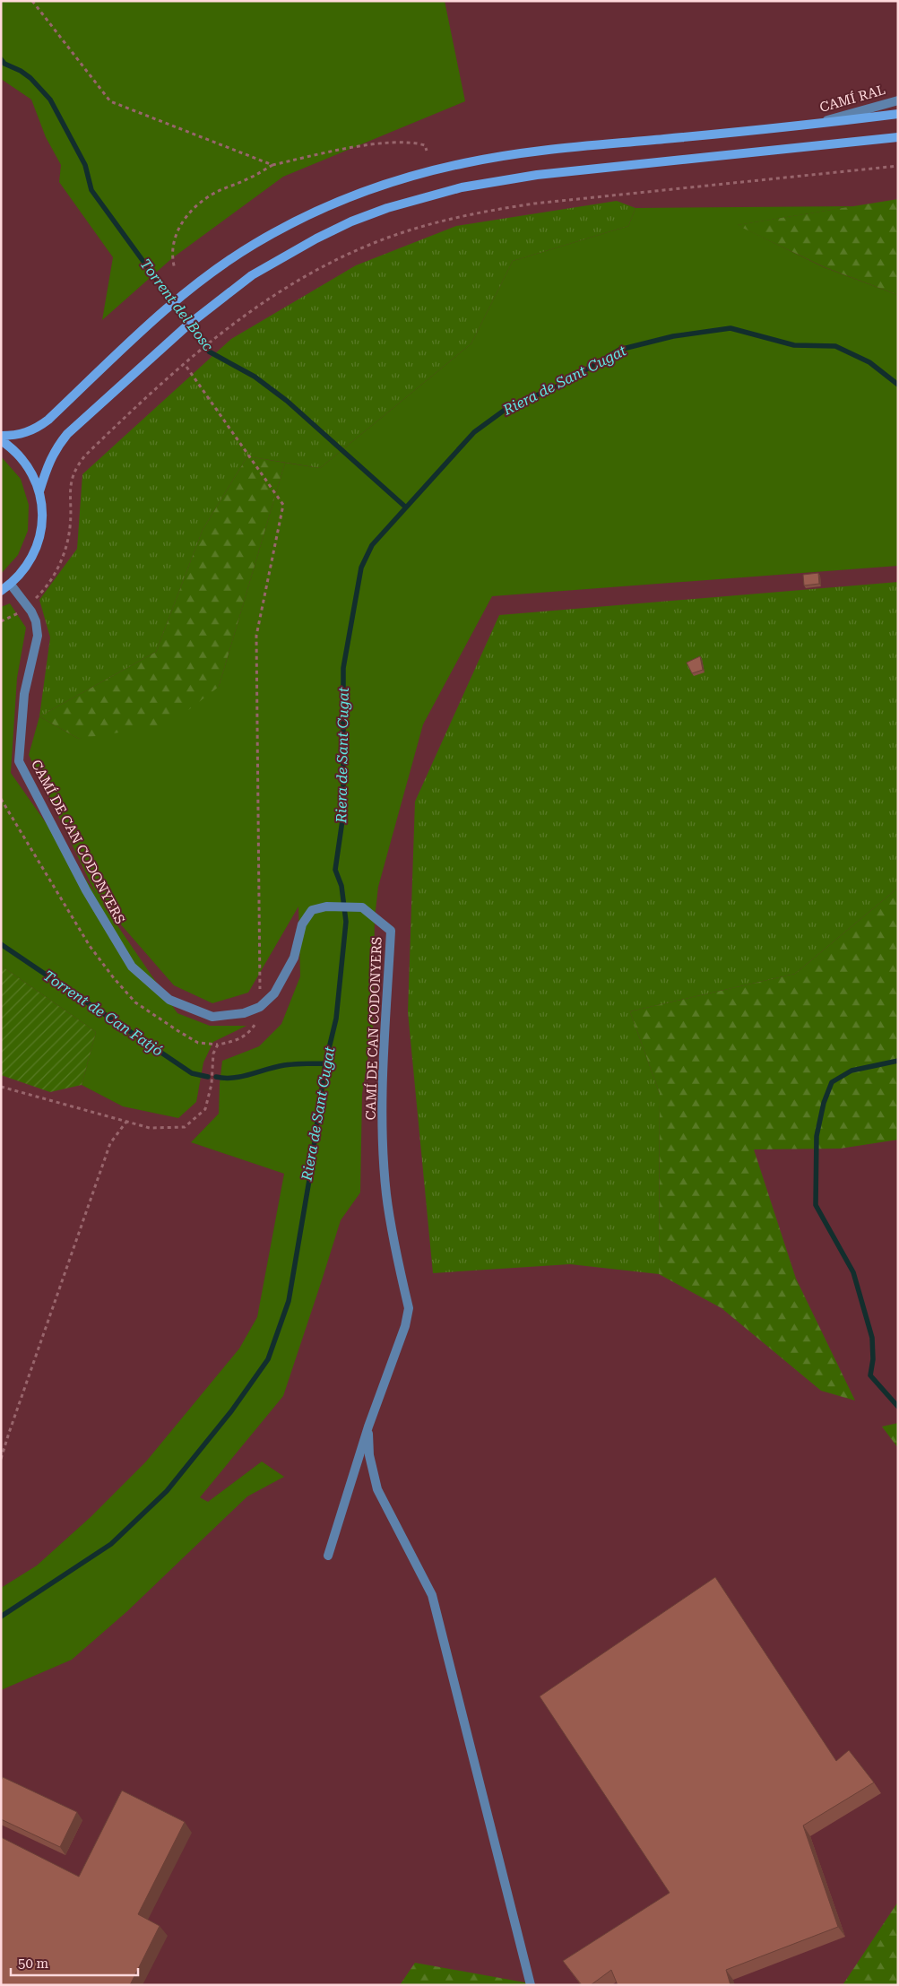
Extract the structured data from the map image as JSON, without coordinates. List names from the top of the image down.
{
  "streets": {
    "street": ["CAMÍ RAL", "CAMÍ DE CAN CODONYERS"]
  },
  "water": ["Torrent del Bosc", "Riera de Sant Cugat", "Torrent de Can Fatjó"],
  "scale_bar": "50 m"
}
